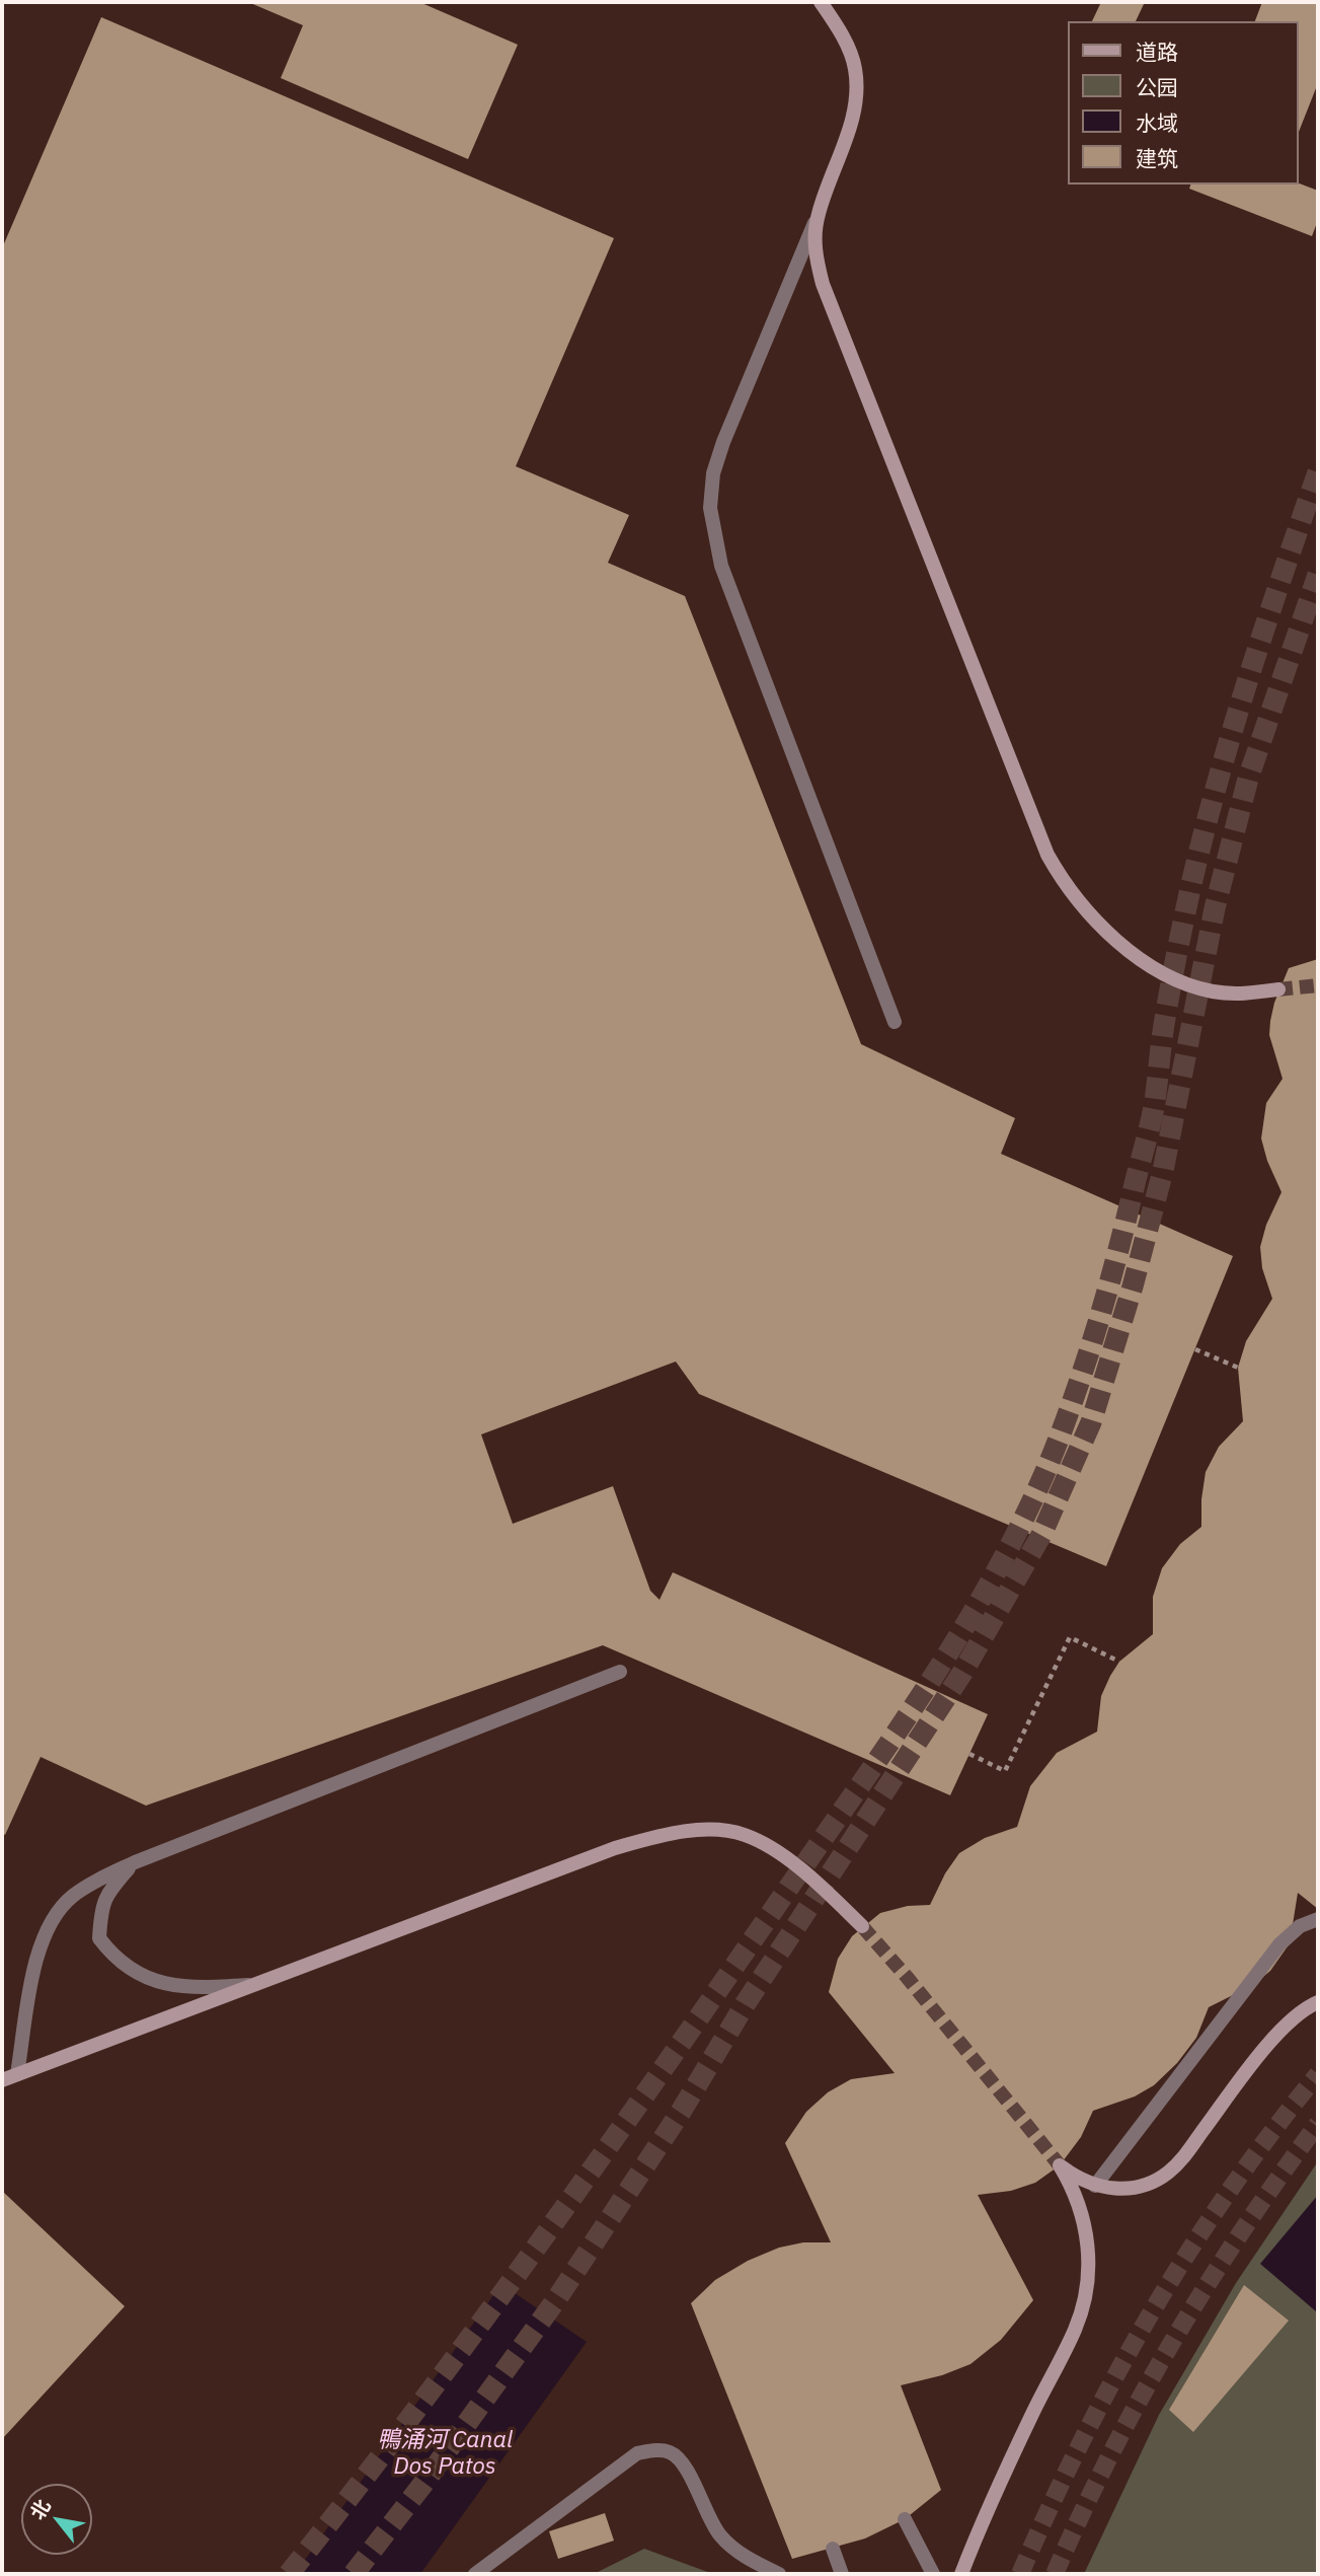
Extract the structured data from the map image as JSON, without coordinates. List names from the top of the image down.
{
  "water": ["鴨涌河 Canal Dos Patos"],
  "legend": [
    "道路",
    "公园",
    "水域",
    "建筑"
  ],
  "north": "top left"
}
